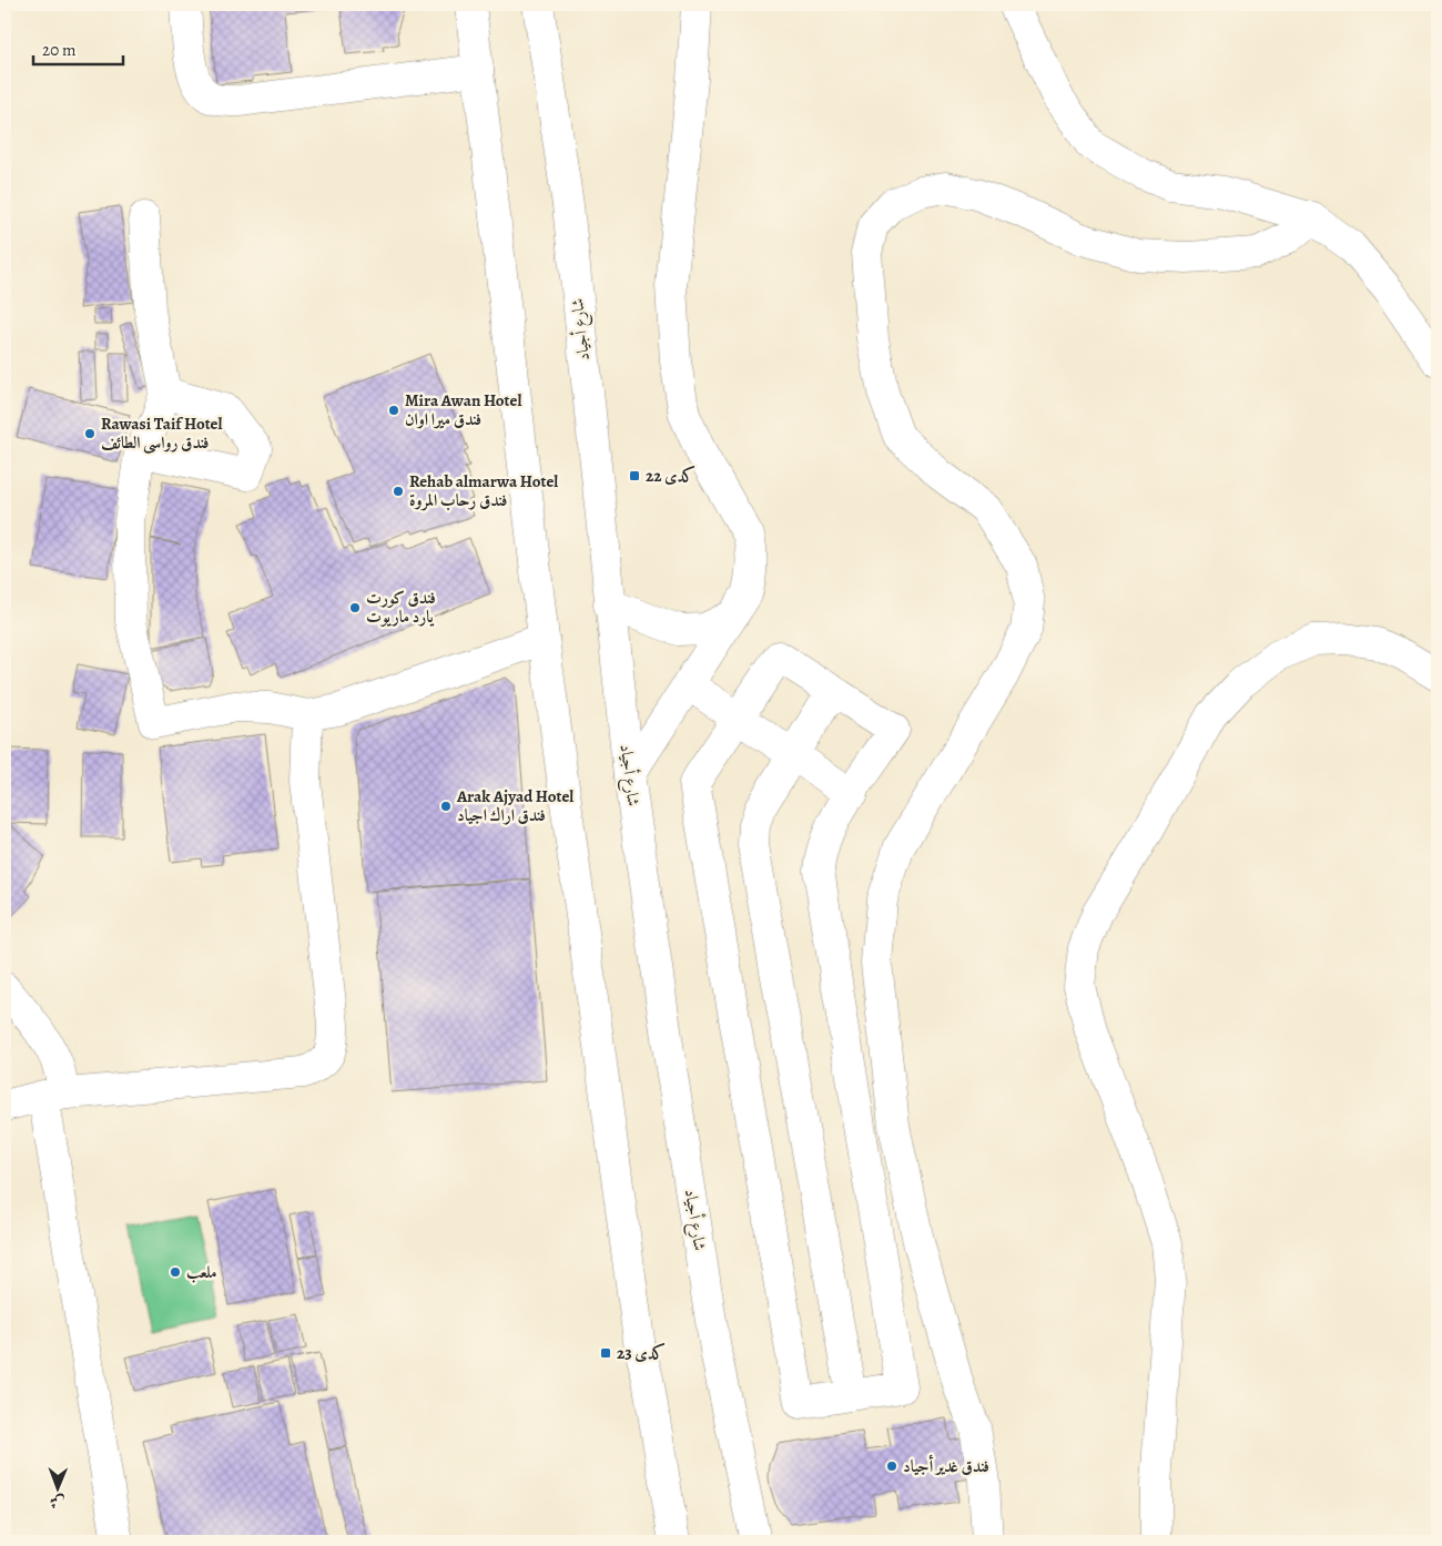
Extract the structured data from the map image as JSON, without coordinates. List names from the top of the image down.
{
  "streets": {
    "street": ["شارع أجياد"]
  },
  "places": {
    "other": [
      "Mira Awan Hotel فندق ميرا اوان",
      "Rawasi Taif Hotel فندق رواسى الطائف",
      "Rehab almarwa Hotel فندق رحاب المروة",
      "فندق كورت يارد ماريوت",
      "Arak Ajyad Hotel فندق اراك اجياد",
      "ملعب",
      "فندق غدير أجياد"
    ],
    "transit": ["كدى 22", "كدى 23"]
  },
  "scale_bar": "20 m",
  "north": "bottom"
}
